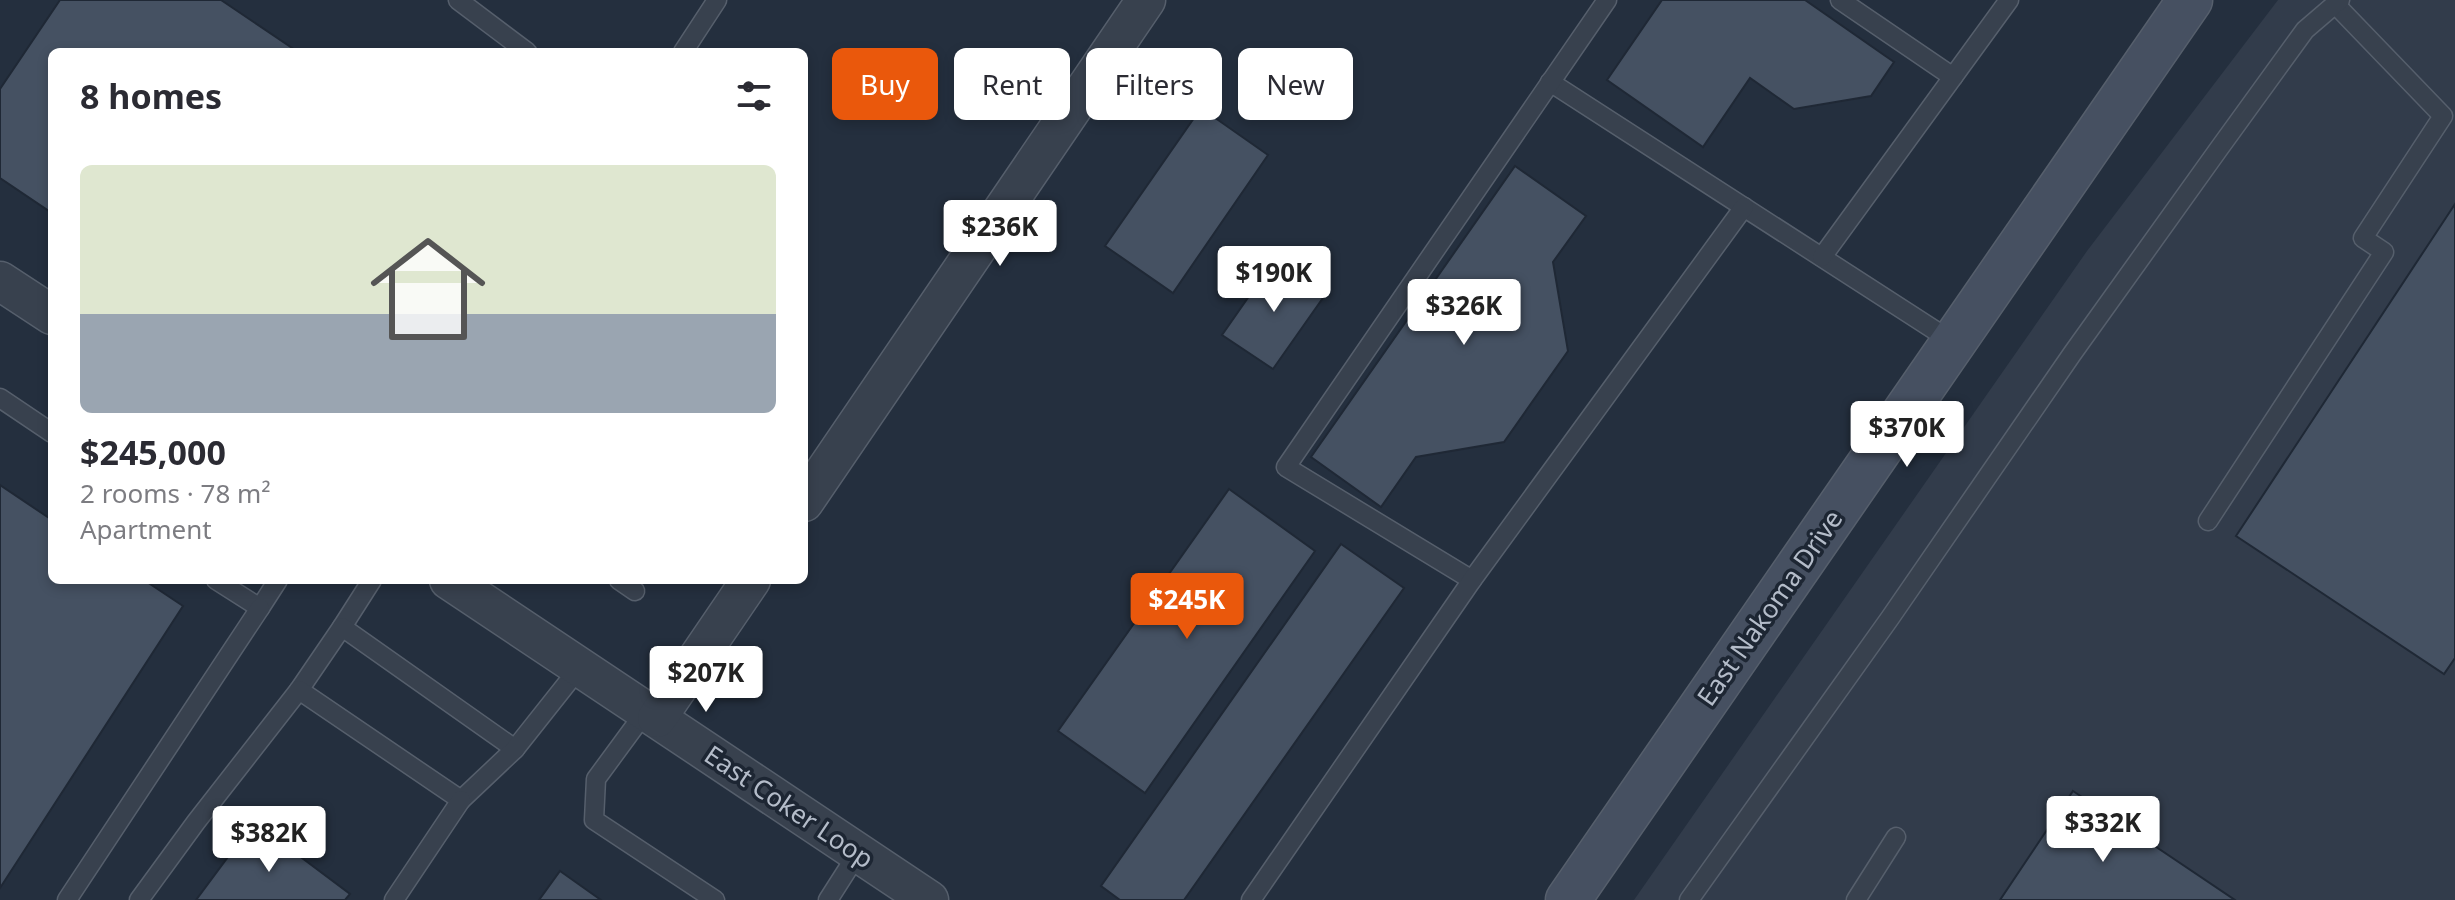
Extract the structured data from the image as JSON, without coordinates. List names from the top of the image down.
{
  "streets": {
    "main road": ["East Nakoma Drive"],
    "street": ["East Coker Loop"]
  },
  "page": {
    "chip": [
      "Buy",
      "Rent",
      "Filters",
      "New"
    ],
    "heading": "8 homes",
    "list": [
      {
        "name": "$245,000",
        "note": "2 rooms · 78 m² · Apartment"
      }
    ],
    "price": [
      "$236K",
      "$190K",
      "$326K",
      "$370K",
      "$245K",
      "$207K",
      "$332K",
      "$382K"
    ]
  }
}
